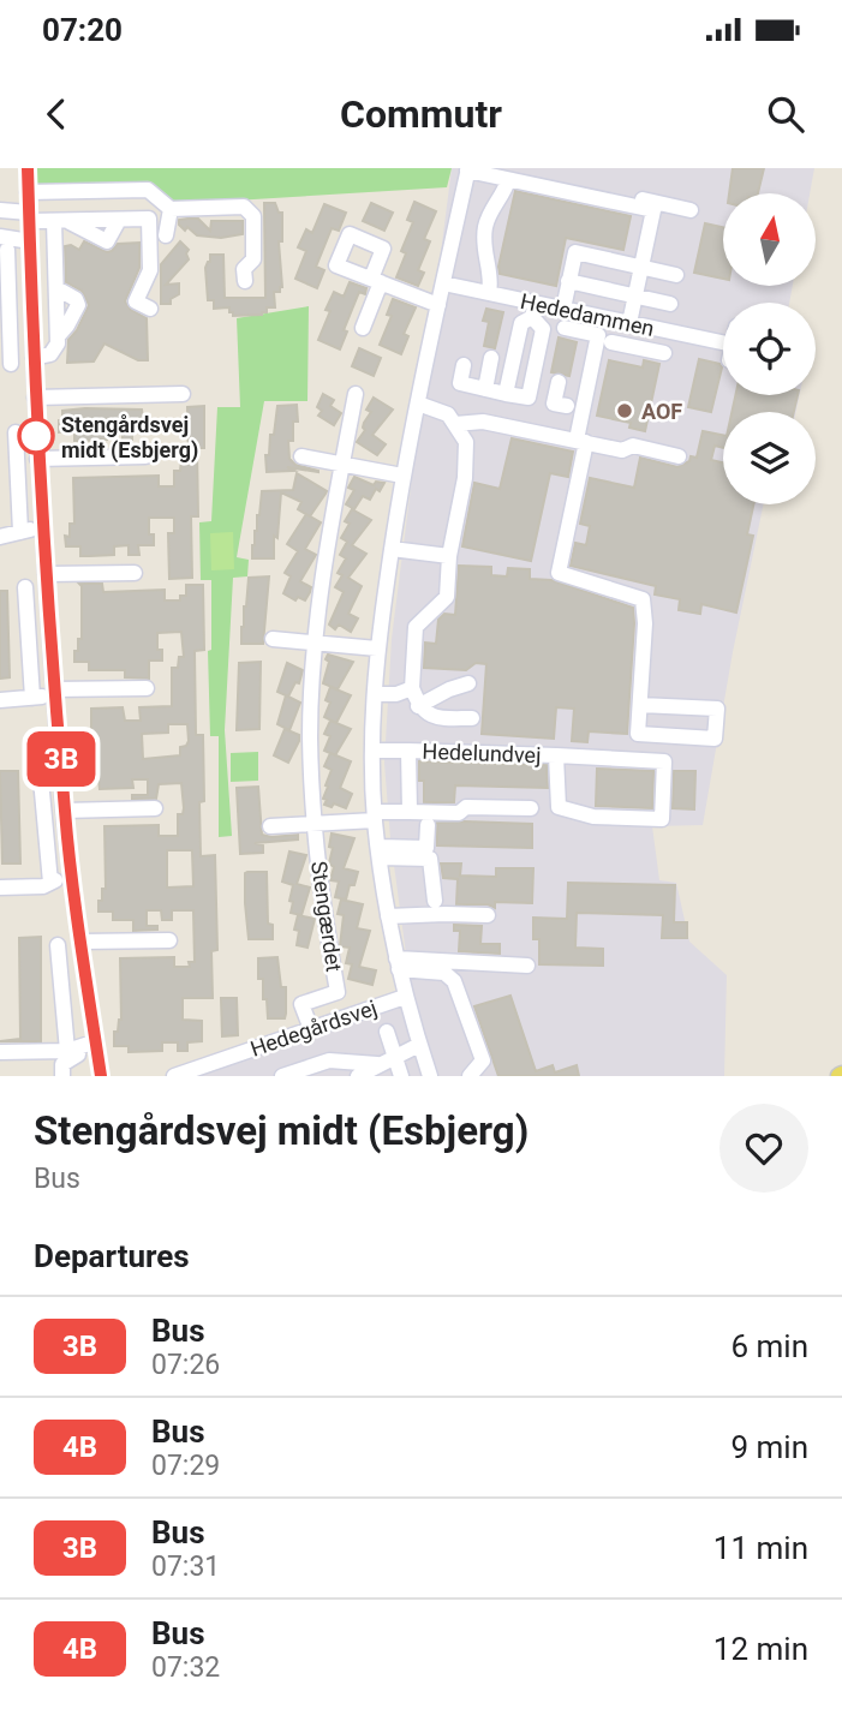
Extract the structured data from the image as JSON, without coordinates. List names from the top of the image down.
{
  "streets": {
    "street": [
      "Hededammen",
      "Hedelundvej",
      "Stengærdet",
      "Hedegårdsvej"
    ]
  },
  "crossings": [
    ["Stengærdet", "Hedegårdsvej"]
  ],
  "places": ["AOF", "Stengårdsvej midt (Esbjerg)"],
  "lines": ["bus line 3B"],
  "north": "top",
  "page": {
    "status": "07:20",
    "header": "Commutr",
    "on_map": "3B",
    "heading": [
      ["Stengårdsvej midt (Esbjerg)", "Bus"],
      "Departures"
    ],
    "list": [
      {
        "mark": "3B",
        "name": "Bus",
        "note": "07:26",
        "value": "6 min"
      },
      {
        "mark": "4B",
        "name": "Bus",
        "note": "07:29",
        "value": "9 min"
      },
      {
        "mark": "3B",
        "name": "Bus",
        "note": "07:31",
        "value": "11 min"
      },
      {
        "mark": "4B",
        "name": "Bus",
        "note": "07:32",
        "value": "12 min"
      }
    ]
  }
}
